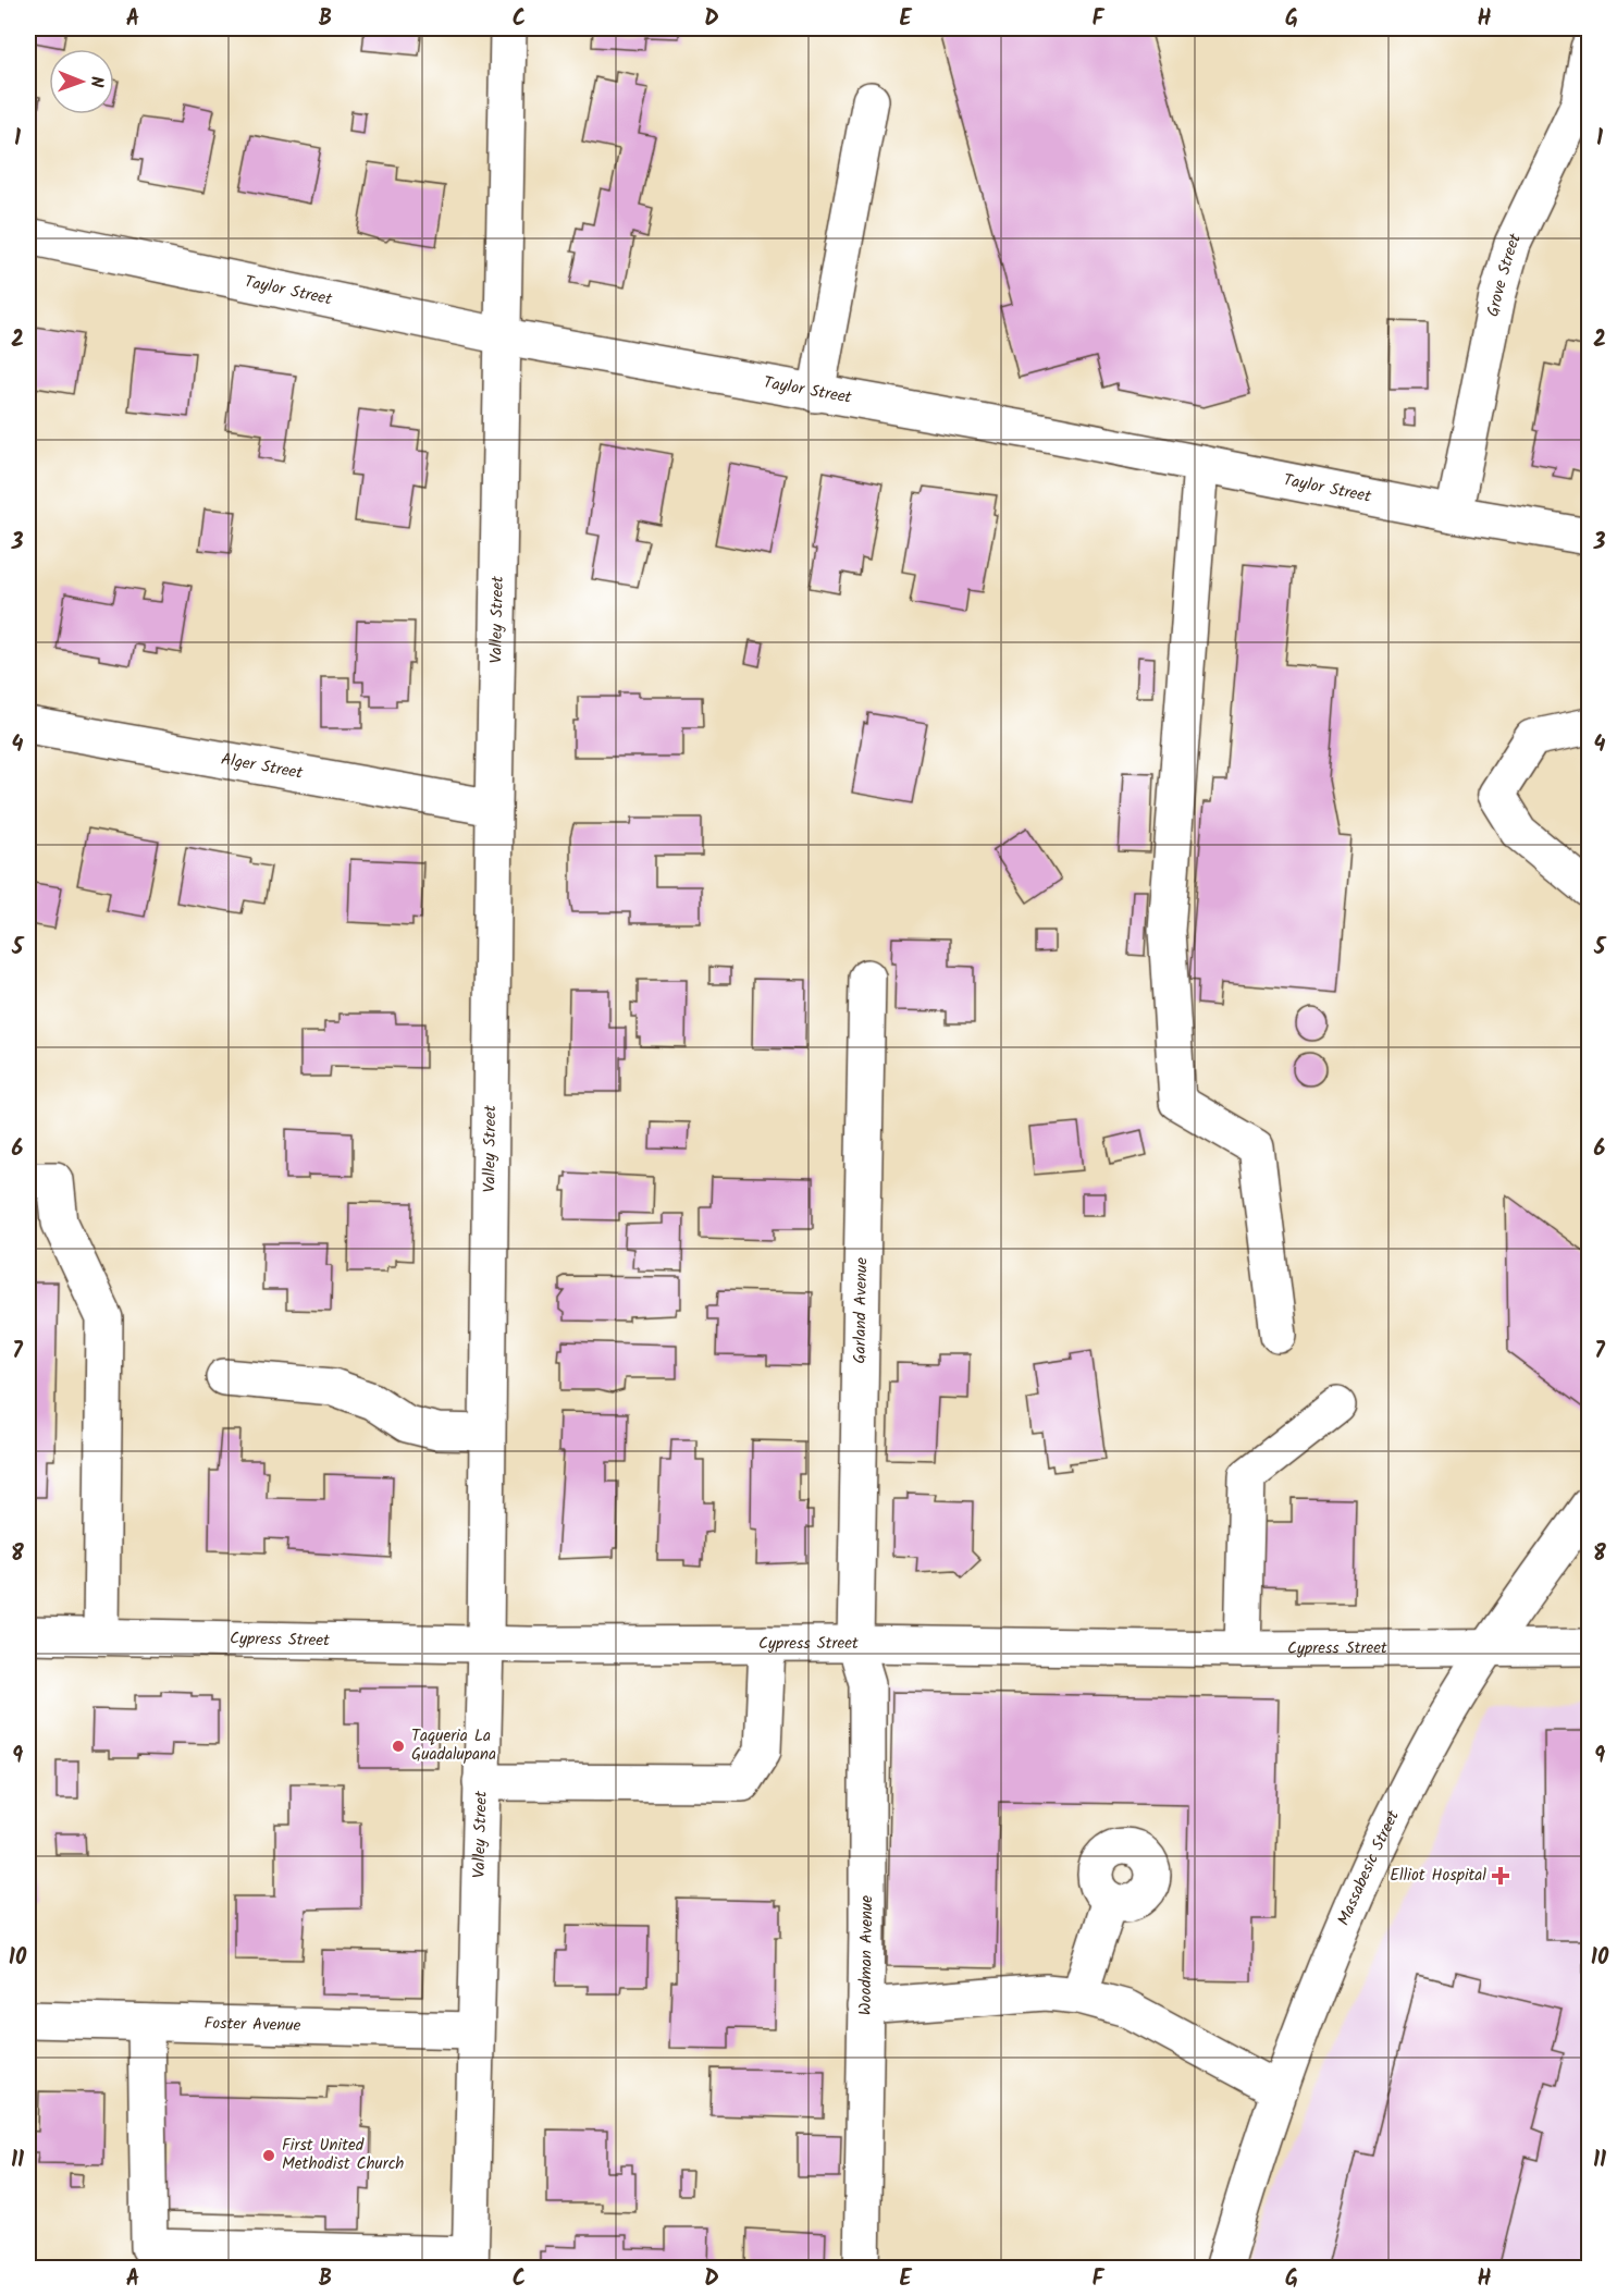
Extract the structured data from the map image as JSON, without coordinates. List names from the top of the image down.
{
  "streets": {
    "street": [
      "Grove Street",
      "Taylor Street",
      "Valley Street",
      "Alger Street",
      "Garland Avenue",
      "Cypress Street",
      "Massabesic Street",
      "Woodman Avenue",
      "Foster Avenue"
    ]
  },
  "crossings": [
    ["Grove Street", "Taylor Street"],
    ["Taylor Street", "Valley Street"],
    ["Valley Street", "Alger Street"],
    ["Valley Street", "Cypress Street"],
    ["Valley Street", "Foster Avenue"],
    ["Garland Avenue", "Cypress Street"],
    ["Garland Avenue", "Woodman Avenue"],
    ["Cypress Street", "Massabesic Street"],
    ["Cypress Street", "Woodman Avenue"]
  ],
  "places": {
    "other": ["Taqueria La Guadalupana", "First United Methodist Church"],
    "health": ["Elliot Hospital"]
  },
  "north": "right",
  "grid": {
    "columns": [
      "A",
      "B",
      "C",
      "D",
      "E",
      "F",
      "G",
      "H"
    ],
    "rows": [
      "1",
      "2",
      "3",
      "4",
      "5",
      "6",
      "7",
      "8",
      "9",
      "10",
      "11"
    ]
  }
}
